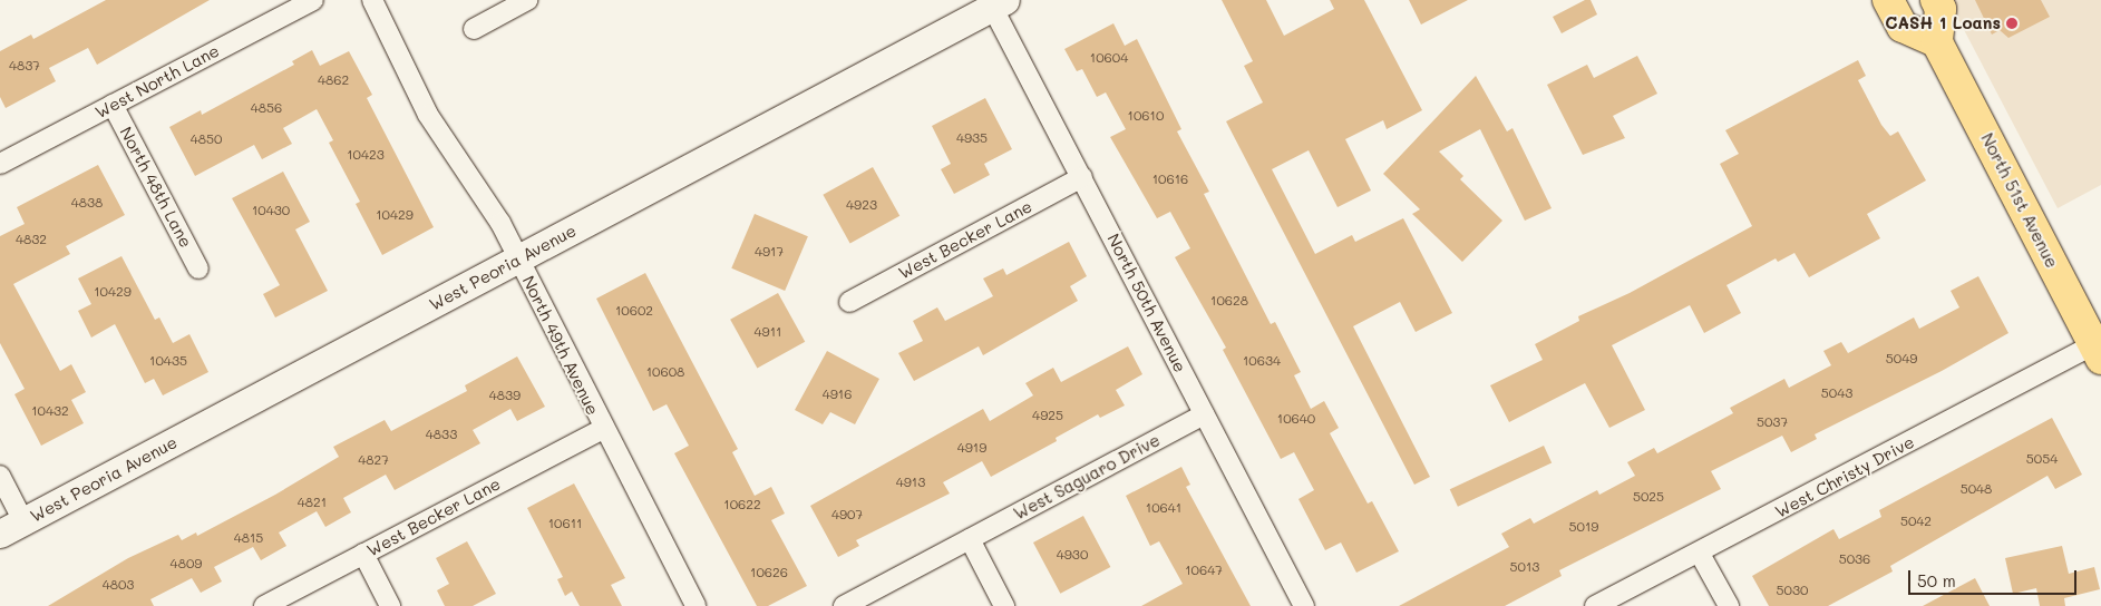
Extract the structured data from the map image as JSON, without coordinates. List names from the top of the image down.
{
  "streets": {
    "main road": ["North 51st Avenue", "West Peoria Avenue"],
    "street": [
      "West North Lane",
      "North 48th Lane",
      "West Becker Lane",
      "North 50th Avenue",
      "North 49th Avenue",
      "West Saguaro Drive",
      "West Christy Drive"
    ]
  },
  "crossings": [
    ["West North Lane", "North 48th Lane"],
    ["North 51st Avenue", "West Christy Drive"],
    ["West Becker Lane", "North 50th Avenue"],
    ["West Becker Lane", "North 49th Avenue"],
    ["West Peoria Avenue", "North 50th Avenue"],
    ["West Peoria Avenue", "North 49th Avenue"],
    ["North 50th Avenue", "West Saguaro Drive"]
  ],
  "places": ["CASH 1 Loans"],
  "house_numbers": [
    "10604",
    "4837",
    "4862",
    "4856",
    "10610",
    "4935",
    "4850",
    "10423",
    "10616",
    "4838",
    "4923",
    "10430",
    "10429",
    "4832",
    "4917",
    "10429",
    "10628",
    "10602",
    "4911",
    "5049",
    "10435",
    "10634",
    "10608",
    "5043",
    "4916",
    "4839",
    "10432",
    "4925",
    "10640",
    "5037",
    "4833",
    "4919",
    "5054",
    "4827",
    "4913",
    "5048",
    "5025",
    "4821",
    "10622",
    "10641",
    "4907",
    "5042",
    "10611",
    "5019",
    "4815",
    "4930",
    "5036",
    "4809",
    "5013",
    "10647",
    "10626",
    "4803",
    "5030"
  ],
  "scale_bar": "50 m"
}
